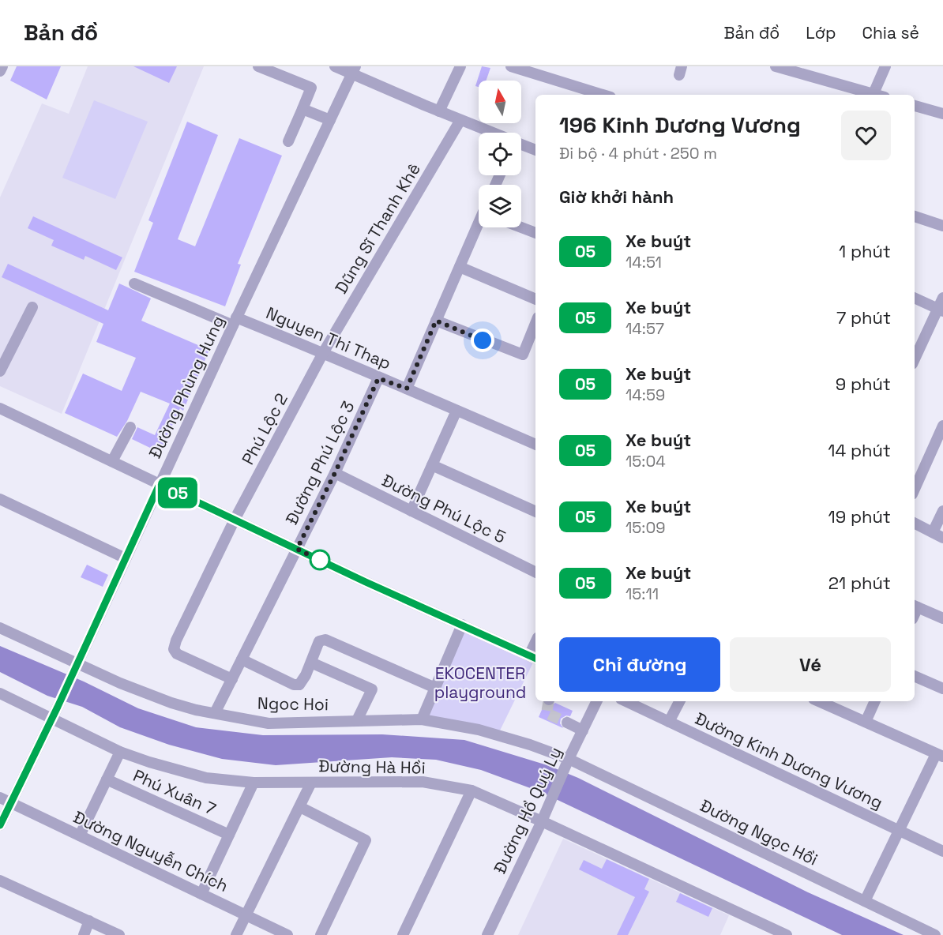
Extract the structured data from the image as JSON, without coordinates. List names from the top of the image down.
{
  "streets": {
    "street": [
      "Dũng Sĩ Thanh Khê",
      "Nguyen Thi Thap",
      "Đường Phùng Hưng",
      "Phú Lộc 2",
      "Đường Phú Lộc 3",
      "Đường Phú Lộc 5",
      "Ngoc Hoi",
      "Đường Kinh Dương Vương",
      "Đường Hà Hồi",
      "Phú Xuân 7",
      "Đường Hồ Quý Ly",
      "Đường Ngọc Hồi",
      "Đường Nguyễn Chích"
    ]
  },
  "crossings": [
    ["Dũng Sĩ Thanh Khê", "Nguyen Thi Thap"],
    ["Dũng Sĩ Thanh Khê", "Phú Lộc 2"],
    ["Nguyen Thi Thap", "Đường Phùng Hưng"],
    ["Nguyen Thi Thap", "Phú Lộc 2"],
    ["Nguyen Thi Thap", "Đường Phú Lộc 3"],
    ["Đường Phùng Hưng", "Ngoc Hoi"],
    ["Đường Phùng Hưng", "Đường Hà Hồi"],
    ["Đường Phùng Hưng", "Đường Nguyễn Chích"],
    ["Phú Lộc 2", "Đường Phú Lộc 3"],
    ["Đường Phú Lộc 3", "Đường Phú Lộc 5"],
    ["Đường Phú Lộc 3", "Ngoc Hoi"],
    ["Ngoc Hoi", "Đường Hồ Quý Ly"],
    ["Ngoc Hoi", "Đường Ngọc Hồi"],
    ["Đường Hà Hồi", "Đường Hồ Quý Ly"],
    ["Đường Hồ Quý Ly", "Đường Ngọc Hồi"]
  ],
  "parks": ["EKOCENTER playground"],
  "lines": ["bus line 05"],
  "north": "top",
  "page": {
    "header": "Bản đồ",
    "nav": ["Bản đồ", "Lớp", "Chia sẻ"],
    "on_map": "05",
    "heading": [
      ["196 Kinh Dương Vương", "Đi bộ · 4 phút · 250 m"],
      "Giờ khởi hành"
    ],
    "list": [
      {
        "mark": "05",
        "name": "Xe buýt",
        "note": "14:51",
        "value": "1 phút"
      },
      {
        "mark": "05",
        "name": "Xe buýt",
        "note": "14:57",
        "value": "7 phút"
      },
      {
        "mark": "05",
        "name": "Xe buýt",
        "note": "14:59",
        "value": "9 phút"
      },
      {
        "mark": "05",
        "name": "Xe buýt",
        "note": "15:04",
        "value": "14 phút"
      },
      {
        "mark": "05",
        "name": "Xe buýt",
        "note": "15:09",
        "value": "19 phút"
      },
      {
        "mark": "05",
        "name": "Xe buýt",
        "note": "15:11",
        "value": "21 phút"
      }
    ],
    "buttons": ["Chỉ đường", "Vé"]
  }
}
